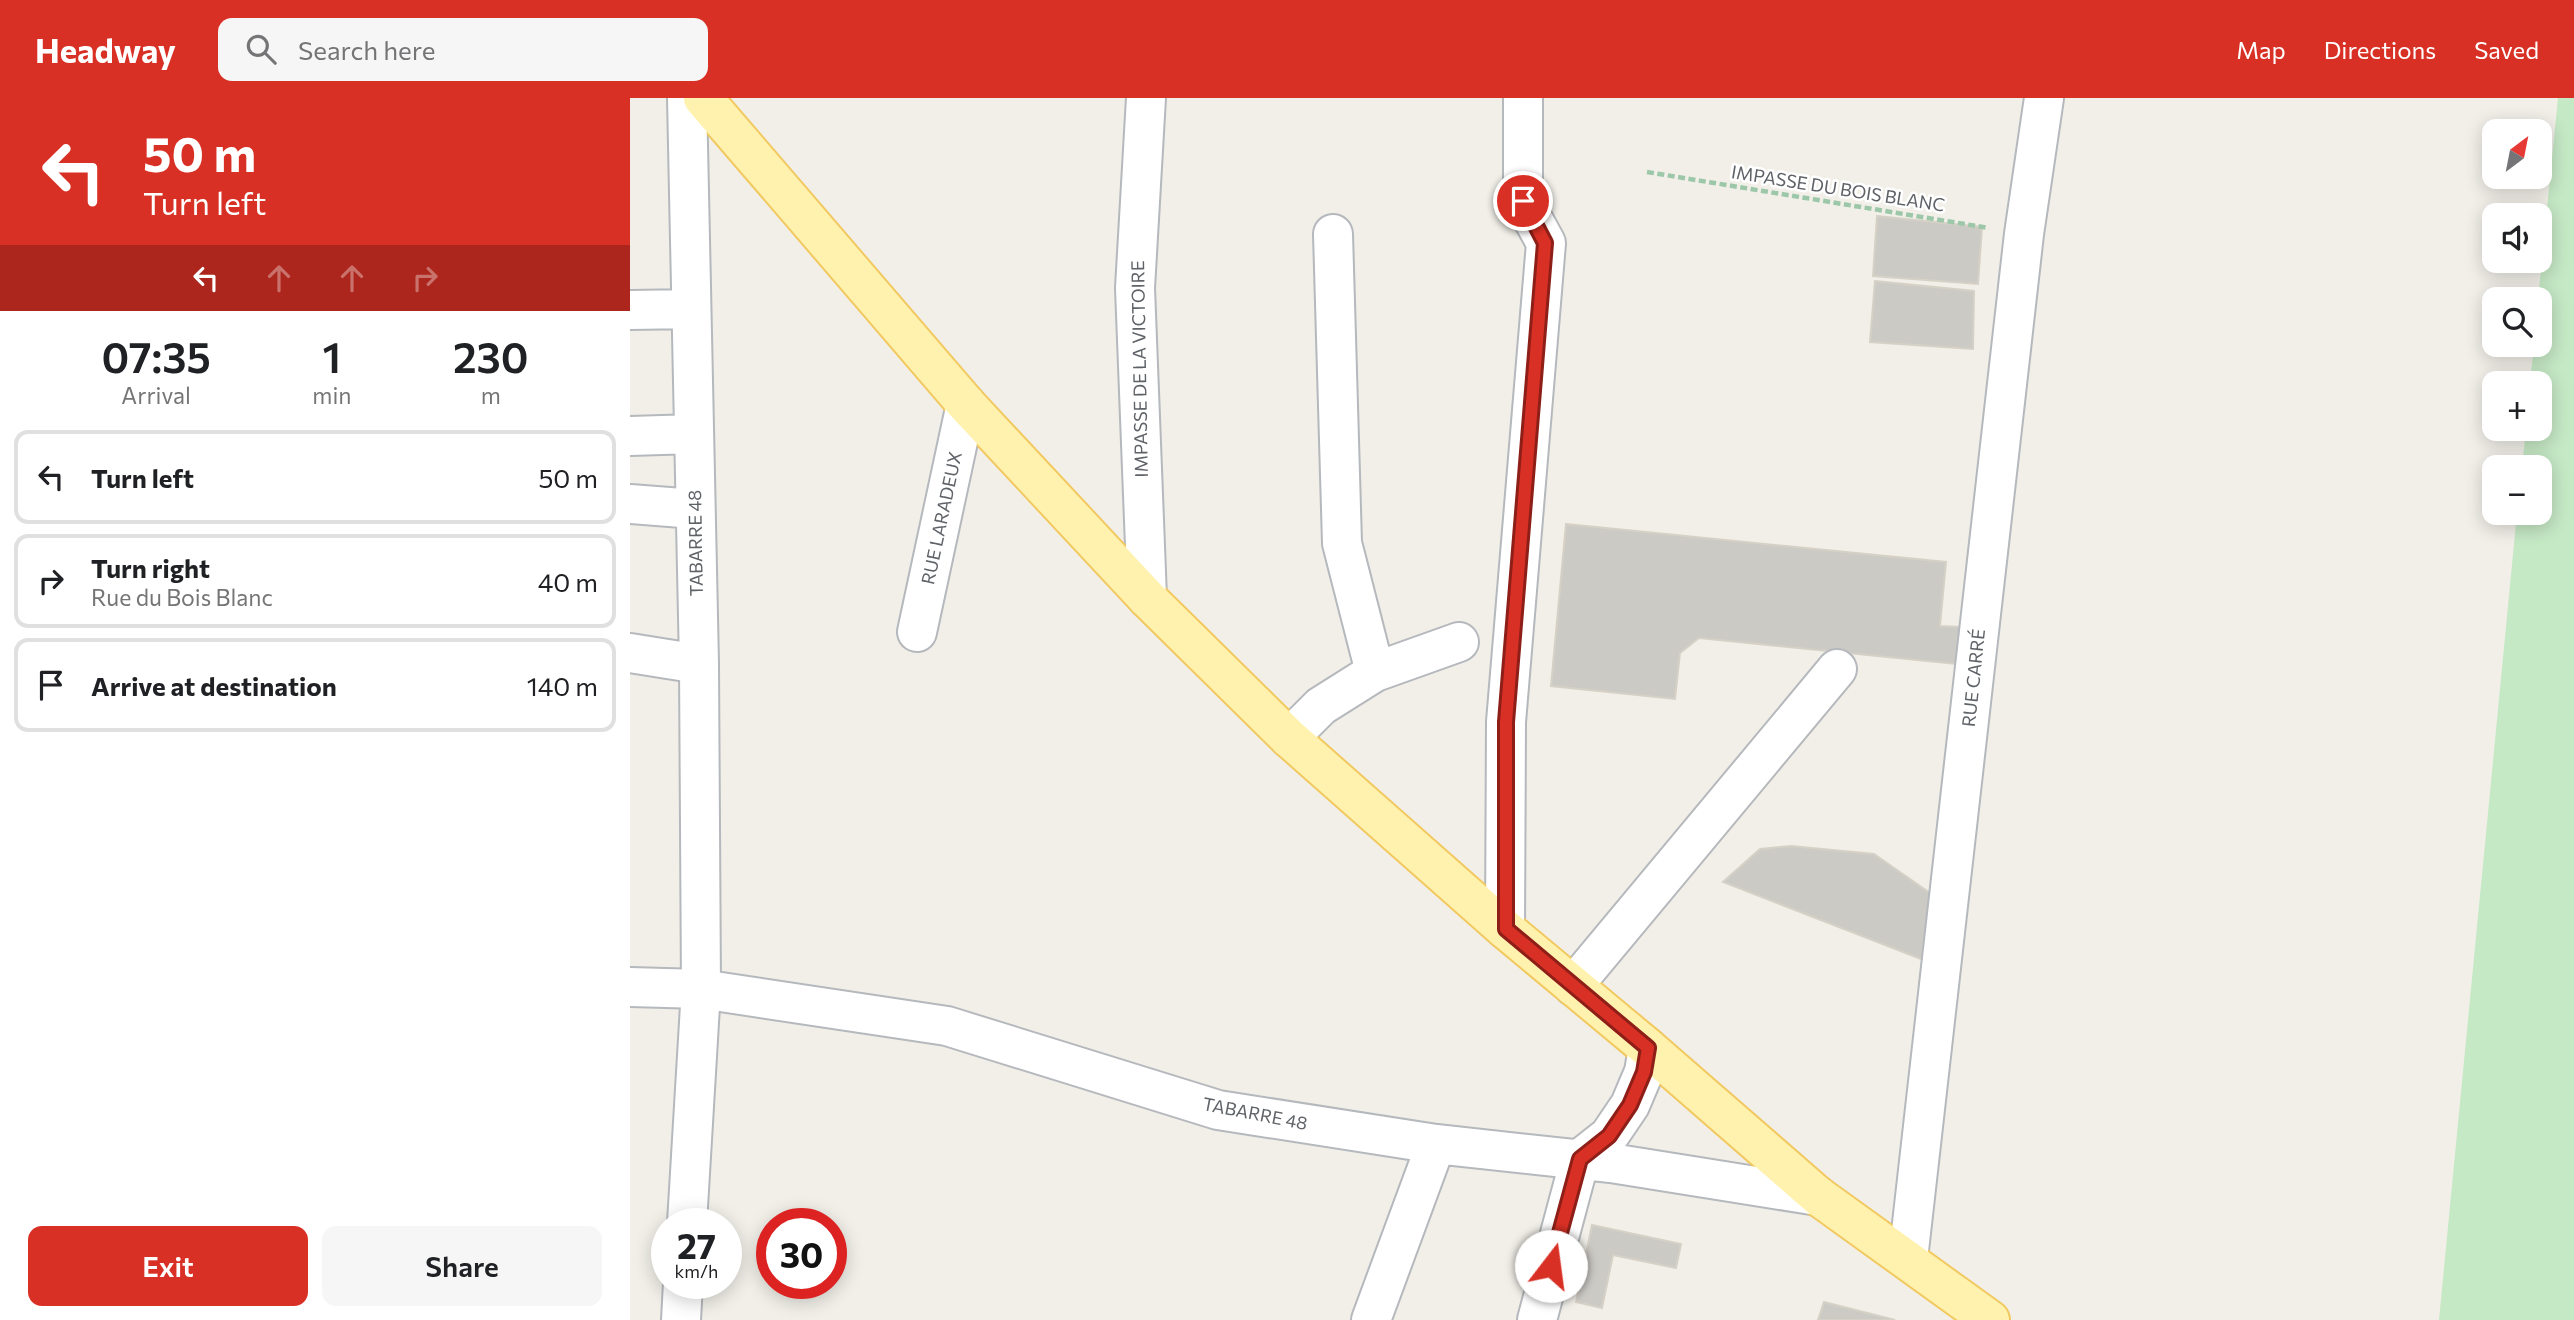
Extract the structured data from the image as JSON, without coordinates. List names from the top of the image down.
{
  "streets": {
    "street": [
      "IMPASSE DE LA VICTOIRE",
      "RUE LARADEUX",
      "TABARRE 48",
      "RUE CARRÉ"
    ],
    "path": ["IMPASSE DU BOIS BLANC"]
  },
  "crossings": [
    ["IMPASSE DU BOIS BLANC", "RUE CARRÉ"]
  ],
  "north": "top right",
  "page": {
    "header": "Headway",
    "search": "Search here",
    "nav": ["Map", "Directions", "Saved"],
    "turn": ["50 m", "Turn left"],
    "map_buttons": ["+", "−"],
    "eta": [
      "07:35",
      "Arrival",
      "1",
      "min",
      "230",
      "m"
    ],
    "list": [
      {
        "name": "Turn left",
        "value": "50 m"
      },
      {
        "name": "Turn right",
        "note": "Rue du Bois Blanc",
        "value": "40 m"
      },
      {
        "name": "Arrive at destination",
        "value": "140 m"
      }
    ],
    "speed": "27 km/h",
    "limit": "30",
    "buttons": ["Exit", "Share"]
  }
}
